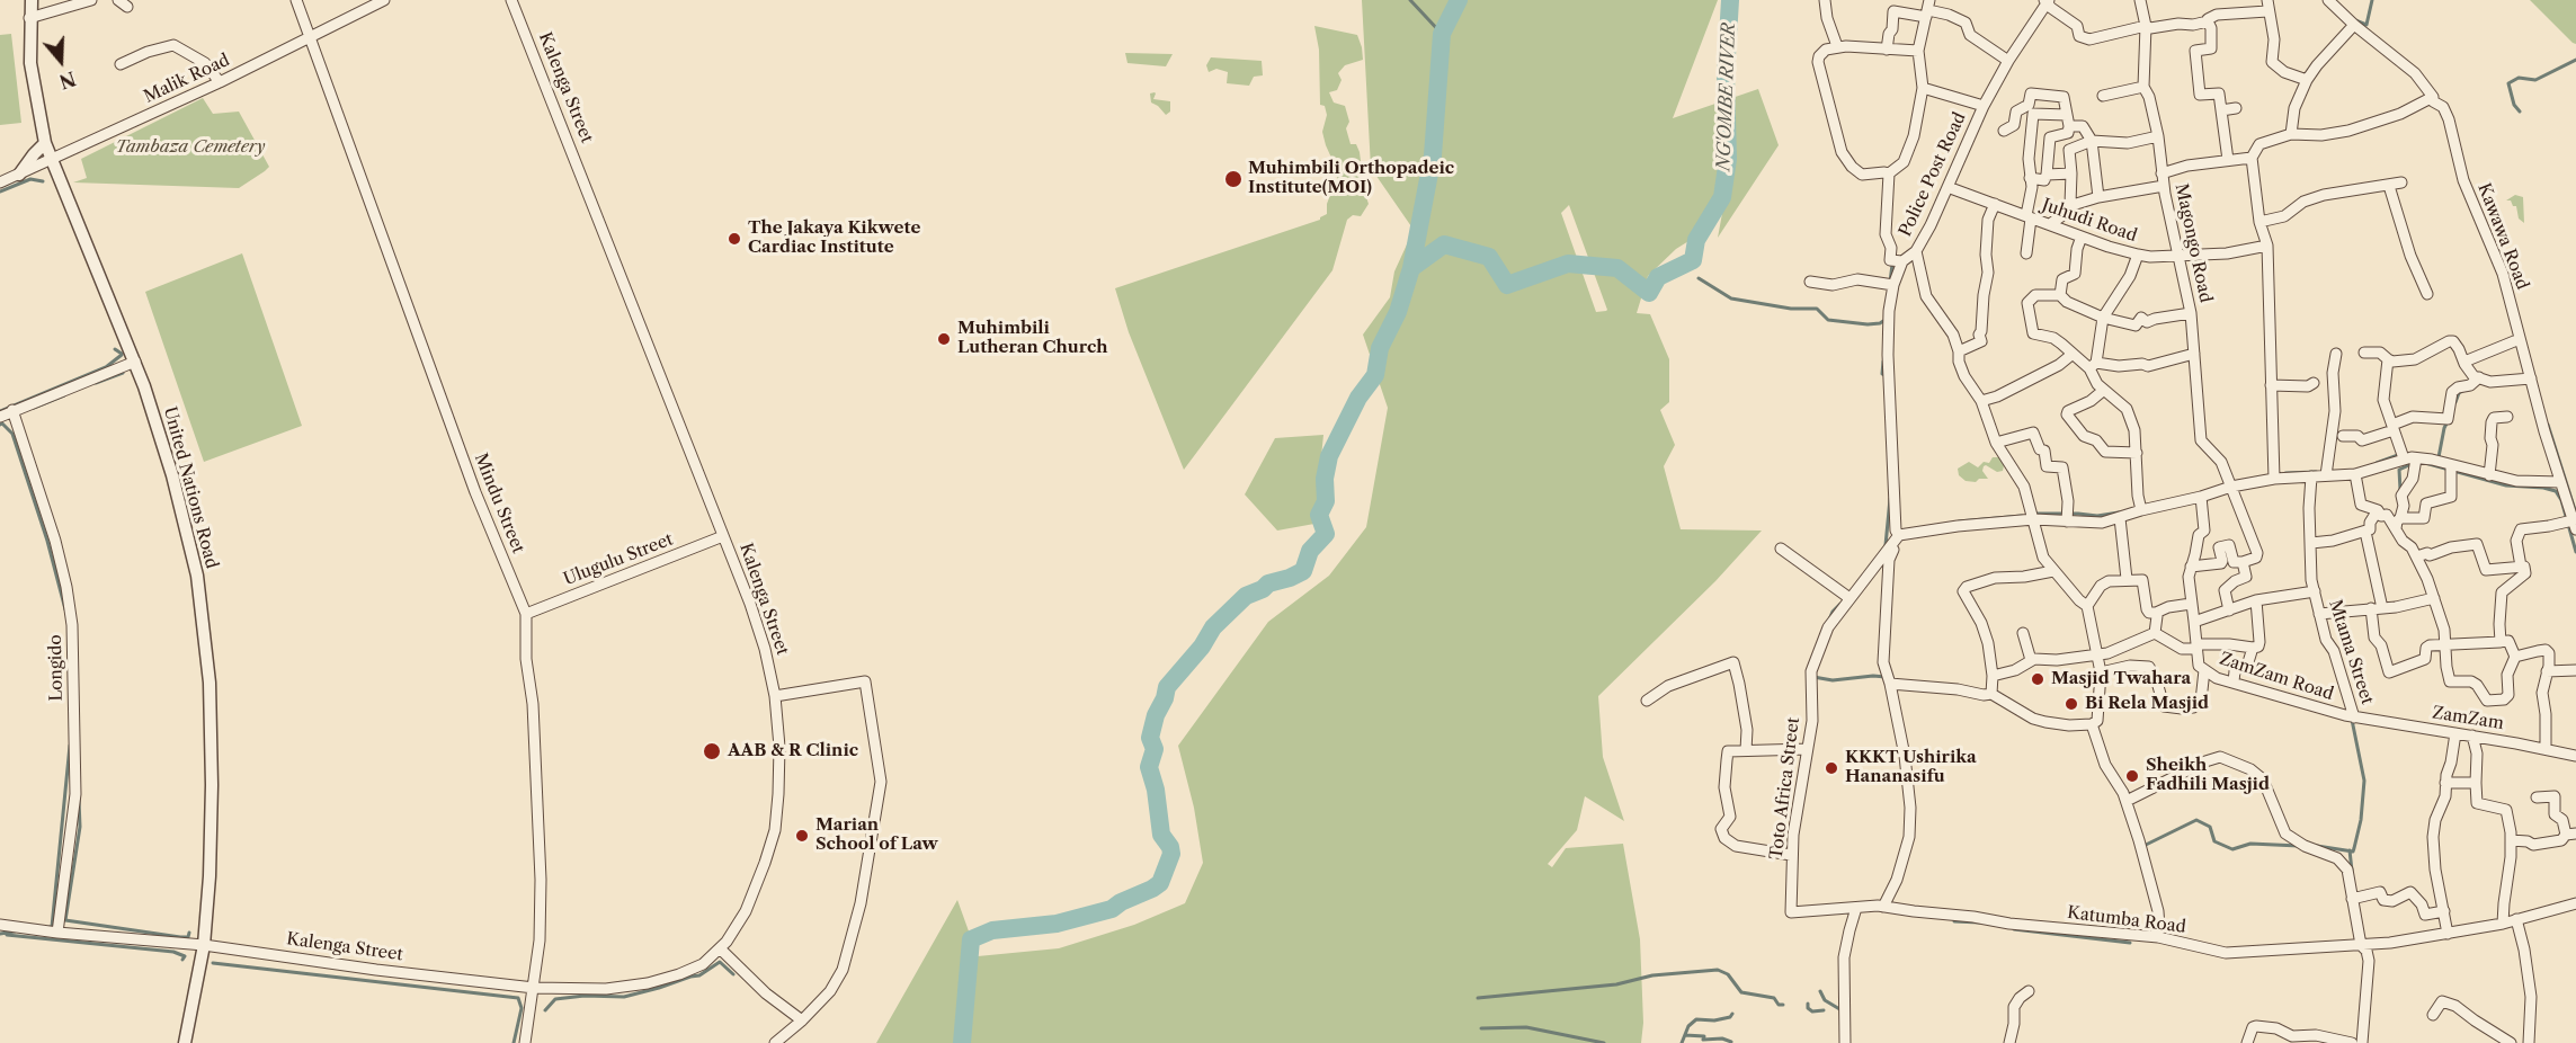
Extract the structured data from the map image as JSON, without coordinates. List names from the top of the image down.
{
  "streets": {
    "street": [
      "Malik Road",
      "Kalenga Street",
      "Police Post Road",
      "Juhudi Road",
      "Kawawa Road",
      "Magongo Road",
      "United Nations Road",
      "Mindu Street",
      "Ulugulu Street",
      "Mtama Street",
      "Longido",
      "ZamZam Road",
      "ZamZam",
      "Toto Africa Street",
      "Katumba Road"
    ]
  },
  "crossings": [
    ["Malik Road", "United Nations Road"],
    ["Malik Road", "Mindu Street"],
    ["Kalenga Street", "United Nations Road"],
    ["Kalenga Street", "Mindu Street"],
    ["Kalenga Street", "Ulugulu Street"],
    ["Kalenga Street", "Longido"],
    ["Police Post Road", "Juhudi Road"],
    ["Police Post Road", "Toto Africa Street"],
    ["Juhudi Road", "Magongo Road"],
    ["Mindu Street", "Ulugulu Street"],
    ["Mtama Street", "ZamZam Road"],
    ["Mtama Street", "ZamZam"],
    ["ZamZam Road", "ZamZam"],
    ["Toto Africa Street", "Katumba Road"]
  ],
  "water": ["NG'OMBE RIVER"],
  "parks": ["Tambaza Cemetery"],
  "places": [
    "Muhimbili Orthopadeic Institute(MOI)",
    "The Jakaya Kikwete Cardiac Institute",
    "Muhimbili Lutheran Church",
    "Masjid Twahara",
    "Bi Rela Masjid",
    "AAB & R Clinic",
    "KKKT Ushirika Hananasifu",
    "Sheikh Fadhili Masjid",
    "Marian School of Law"
  ],
  "north": "bottom"
}
